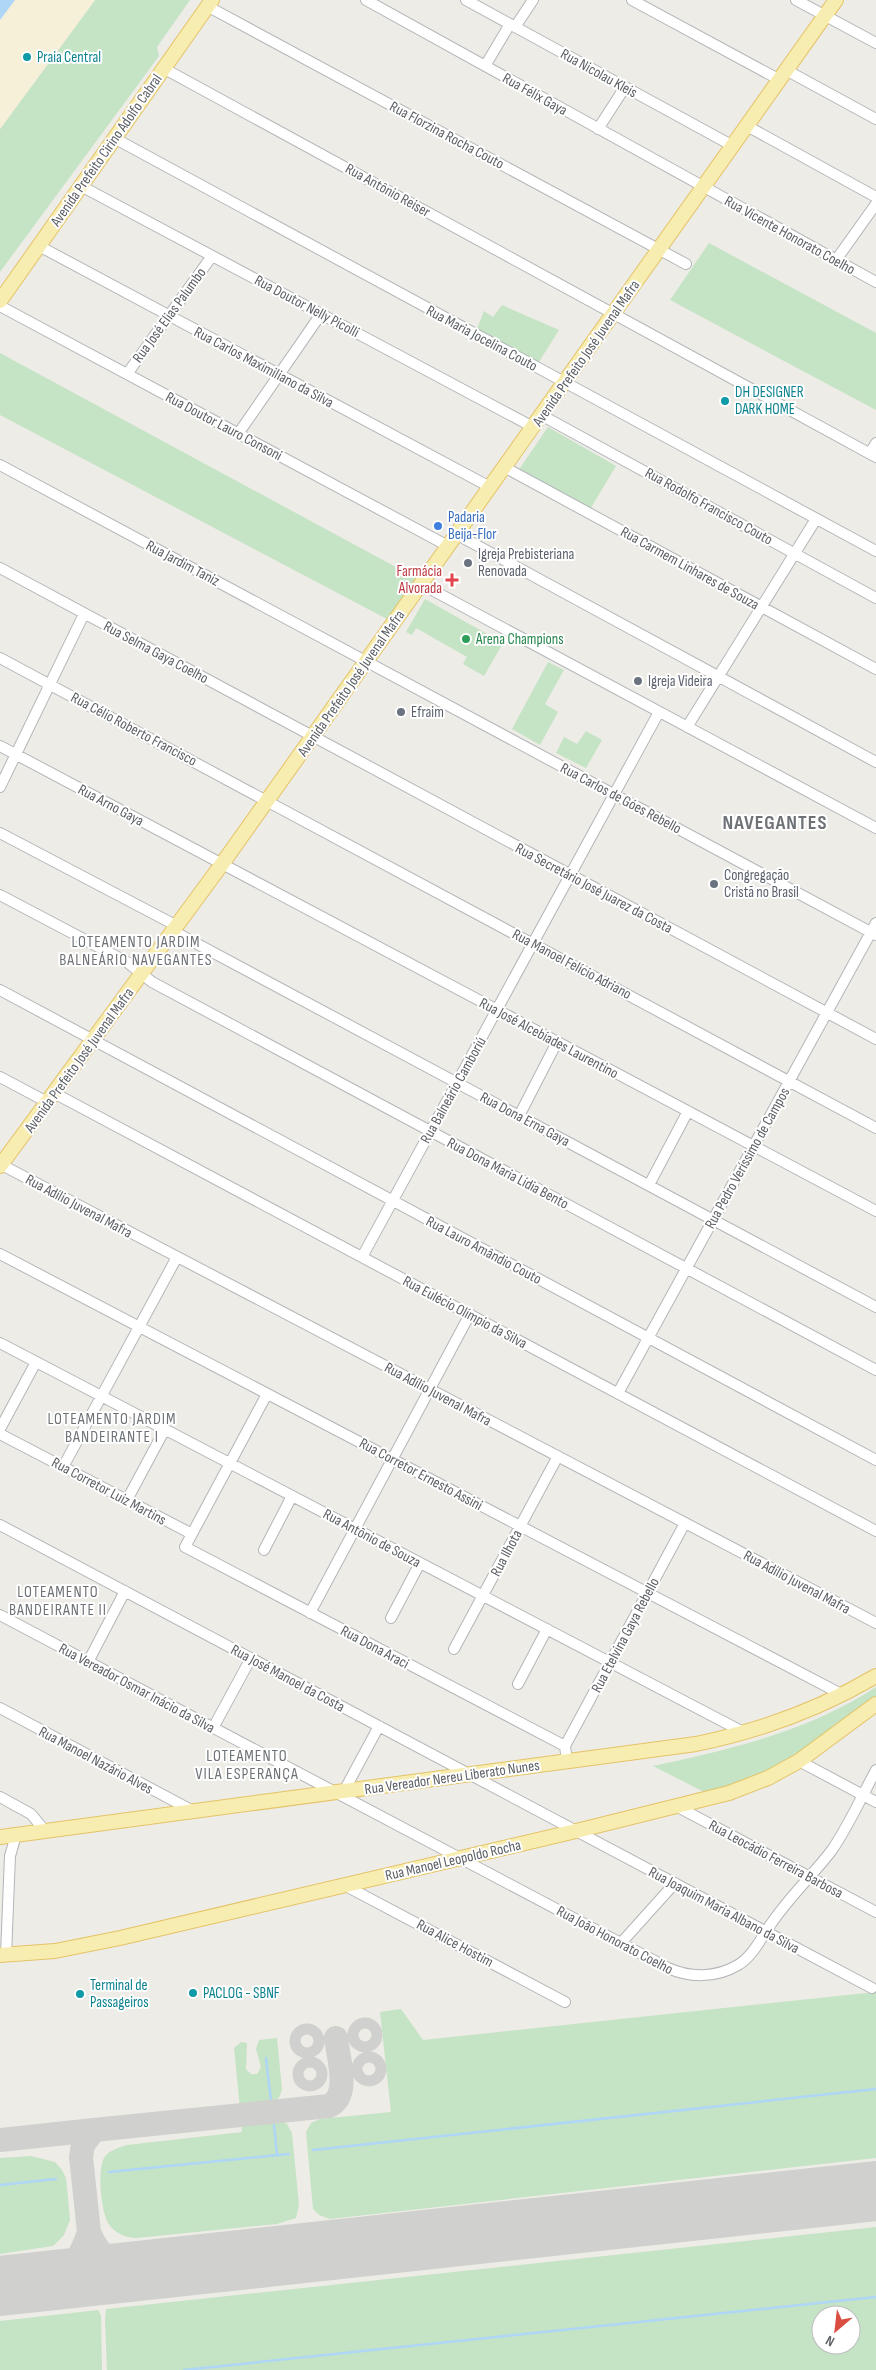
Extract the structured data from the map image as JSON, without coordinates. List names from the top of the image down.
{
  "streets": {
    "main road": [
      "Avenida Prefeito Cirino Adolfo Cabral",
      "Avenida Prefeito José Juvenal Mafra",
      "Rua Vereador Nereu Liberato Nunes",
      "Rua Manoel Leopoldo Rocha"
    ],
    "street": [
      "Rua Nicolau Kleis",
      "Rua Félix Gaya",
      "Rua Florzina Rocha Couto",
      "Rua Antônio Reiser",
      "Rua Vicente Honorato Coelho",
      "Rua Doutor Nelly Picolli",
      "Rua José Elias Palumbo",
      "Rua Maria Jocelina Couto",
      "Rua Carlos Maximiliano da Silva",
      "Rua Doutor Lauro Consoni",
      "Rua Rodolfo Francisco Couto",
      "Rua Jardim Taniz",
      "Rua Carmem Linhares de Souza",
      "Rua Selma Gaya Coelho",
      "Rua Célio Roberto Francisco",
      "Rua Carlos de Góes Rebello",
      "Rua Arno Gaya",
      "Rua Secretário José Juarez da Costa",
      "Rua Manoel Felício Adriano",
      "Rua José Alcebíades Laurentino",
      "Rua Balneário Camboriú",
      "Rua Dona Erna Gaya",
      "Rua Pedro Veríssimo de Campos",
      "Rua Dona Maria Lídia Bento",
      "Rua Adílio Juvenal Mafra",
      "Rua Lauro Amândio Couto",
      "Rua Eulécio Olímpio da Silva",
      "Rua Corretor Ernesto Assini",
      "Rua Corretor Luiz Martins",
      "Rua Antônio de Souza",
      "Rua Ilhota",
      "Rua Etelvina Gaya Rebello",
      "Rua Dona Araci",
      "Rua José Manoel da Costa",
      "Rua Vereador Osmar Inácio da Silva",
      "Rua Manoel Nazário Alves",
      "Rua Leocádio Ferreira Barbosa",
      "Rua Joaquim Maria Albano da Silva",
      "Rua João Honorato Coelho",
      "Rua Alice Hostim"
    ]
  },
  "crossings": [
    ["Rua Nicolau Kleis", "Avenida Prefeito José Juvenal Mafra"],
    ["Rua Félix Gaya", "Rua Vicente Honorato Coelho"],
    ["Rua Félix Gaya", "Avenida Prefeito José Juvenal Mafra"],
    ["Rua Florzina Rocha Couto", "Avenida Prefeito Cirino Adolfo Cabral"],
    ["Rua Florzina Rocha Couto", "Avenida Prefeito José Juvenal Mafra"],
    ["Avenida Prefeito Cirino Adolfo Cabral", "Rua Antônio Reiser"],
    ["Avenida Prefeito Cirino Adolfo Cabral", "Rua Doutor Nelly Picolli"],
    ["Avenida Prefeito Cirino Adolfo Cabral", "Rua Maria Jocelina Couto"],
    ["Avenida Prefeito Cirino Adolfo Cabral", "Rua Carlos Maximiliano da Silva"],
    ["Rua Antônio Reiser", "Avenida Prefeito José Juvenal Mafra"],
    ["Rua Vicente Honorato Coelho", "Avenida Prefeito José Juvenal Mafra"],
    ["Rua Doutor Nelly Picolli", "Rua José Elias Palumbo"],
    ["Rua Doutor Nelly Picolli", "Avenida Prefeito José Juvenal Mafra"],
    ["Rua José Elias Palumbo", "Rua Carlos Maximiliano da Silva"],
    ["Rua José Elias Palumbo", "Rua Doutor Lauro Consoni"],
    ["Rua Maria Jocelina Couto", "Avenida Prefeito José Juvenal Mafra"],
    ["Avenida Prefeito José Juvenal Mafra", "Rua Carlos Maximiliano da Silva"],
    ["Avenida Prefeito José Juvenal Mafra", "Rua Doutor Lauro Consoni"],
    ["Avenida Prefeito José Juvenal Mafra", "Rua Rodolfo Francisco Couto"],
    ["Avenida Prefeito José Juvenal Mafra", "Rua Jardim Taniz"],
    ["Avenida Prefeito José Juvenal Mafra", "Rua Carmem Linhares de Souza"],
    ["Avenida Prefeito José Juvenal Mafra", "Rua Selma Gaya Coelho"],
    ["Avenida Prefeito José Juvenal Mafra", "Rua Célio Roberto Francisco"],
    ["Avenida Prefeito José Juvenal Mafra", "Rua Carlos de Góes Rebello"],
    ["Avenida Prefeito José Juvenal Mafra", "Rua Arno Gaya"],
    ["Avenida Prefeito José Juvenal Mafra", "Rua Secretário José Juarez da Costa"],
    ["Avenida Prefeito José Juvenal Mafra", "Rua Manoel Felício Adriano"],
    ["Avenida Prefeito José Juvenal Mafra", "Rua José Alcebíades Laurentino"],
    ["Avenida Prefeito José Juvenal Mafra", "Rua Dona Erna Gaya"],
    ["Avenida Prefeito José Juvenal Mafra", "Rua Dona Maria Lídia Bento"],
    ["Avenida Prefeito José Juvenal Mafra", "Rua Adílio Juvenal Mafra"],
    ["Avenida Prefeito José Juvenal Mafra", "Rua Lauro Amândio Couto"],
    ["Avenida Prefeito José Juvenal Mafra", "Rua Eulécio Olímpio da Silva"],
    ["Rua Jardim Taniz", "Rua Carlos de Góes Rebello"],
    ["Rua Selma Gaya Coelho", "Rua Secretário José Juarez da Costa"],
    ["Rua Célio Roberto Francisco", "Rua Manoel Felício Adriano"],
    ["Rua Carlos de Góes Rebello", "Rua Balneário Camboriú"],
    ["Rua Carlos de Góes Rebello", "Rua Pedro Veríssimo de Campos"],
    ["Rua Arno Gaya", "Rua José Alcebíades Laurentino"],
    ["Rua Secretário José Juarez da Costa", "Rua Balneário Camboriú"],
    ["Rua Secretário José Juarez da Costa", "Rua Pedro Veríssimo de Campos"],
    ["Rua Manoel Felício Adriano", "Rua Balneário Camboriú"],
    ["Rua Manoel Felício Adriano", "Rua Pedro Veríssimo de Campos"],
    ["Rua José Alcebíades Laurentino", "Rua Balneário Camboriú"],
    ["Rua José Alcebíades Laurentino", "Rua Pedro Veríssimo de Campos"],
    ["Rua Balneário Camboriú", "Rua Dona Erna Gaya"],
    ["Rua Balneário Camboriú", "Rua Dona Maria Lídia Bento"],
    ["Rua Balneário Camboriú", "Rua Lauro Amândio Couto"],
    ["Rua Balneário Camboriú", "Rua Eulécio Olímpio da Silva"],
    ["Rua Dona Erna Gaya", "Rua Pedro Veríssimo de Campos"],
    ["Rua Pedro Veríssimo de Campos", "Rua Dona Maria Lídia Bento"],
    ["Rua Pedro Veríssimo de Campos", "Rua Lauro Amândio Couto"],
    ["Rua Pedro Veríssimo de Campos", "Rua Eulécio Olímpio da Silva"],
    ["Rua Adílio Juvenal Mafra", "Rua Ilhota"],
    ["Rua Adílio Juvenal Mafra", "Rua Etelvina Gaya Rebello"],
    ["Rua Corretor Ernesto Assini", "Rua Ilhota"],
    ["Rua Corretor Ernesto Assini", "Rua Etelvina Gaya Rebello"],
    ["Rua Corretor Ernesto Assini", "Rua Vereador Nereu Liberato Nunes"],
    ["Rua Corretor Luiz Martins", "Rua Dona Araci"],
    ["Rua Antônio de Souza", "Rua Ilhota"],
    ["Rua Antônio de Souza", "Rua Etelvina Gaya Rebello"],
    ["Rua Antônio de Souza", "Rua Vereador Nereu Liberato Nunes"],
    ["Rua Etelvina Gaya Rebello", "Rua Dona Araci"],
    ["Rua José Manoel da Costa", "Rua Vereador Nereu Liberato Nunes"],
    ["Rua José Manoel da Costa", "Rua Manoel Leopoldo Rocha"],
    ["Rua José Manoel da Costa", "Rua Joaquim Maria Albano da Silva"],
    ["Rua Vereador Osmar Inácio da Silva", "Rua Vereador Nereu Liberato Nunes"],
    ["Rua Vereador Osmar Inácio da Silva", "Rua Manoel Leopoldo Rocha"],
    ["Rua Vereador Osmar Inácio da Silva", "Rua João Honorato Coelho"],
    ["Rua Manoel Nazário Alves", "Rua Vereador Nereu Liberato Nunes"],
    ["Rua Leocádio Ferreira Barbosa", "Rua Manoel Leopoldo Rocha"],
    ["Rua Leocádio Ferreira Barbosa", "Rua João Honorato Coelho"],
    ["Rua Manoel Leopoldo Rocha", "Rua Joaquim Maria Albano da Silva"],
    ["Rua Manoel Leopoldo Rocha", "Rua João Honorato Coelho"],
    ["Rua Manoel Leopoldo Rocha", "Rua Alice Hostim"],
    ["Rua Joaquim Maria Albano da Silva", "Rua João Honorato Coelho"]
  ],
  "districts": [
    "NAVEGANTES",
    "LOTEAMENTO JARDIM BALNEÁRIO NAVEGANTES",
    "LOTEAMENTO JARDIM BANDEIRANTE I",
    "LOTEAMENTO BANDEIRANTE II",
    "LOTEAMENTO VILA ESPERANÇA"
  ],
  "places": {
    "other": [
      "Praia Central",
      "DH DESIGNER DARK HOME",
      "Padaria Beija-Flor",
      "Igreja Prebisteriana Renovada",
      "Arena Champions",
      "Igreja Videira",
      "Efraim",
      "Congregação Cristã no Brasil",
      "PACLOG - SBNF",
      "Terminal de Passageiros"
    ],
    "health": ["Farmácia Alvorada"]
  },
  "north": "bottom left"
}
